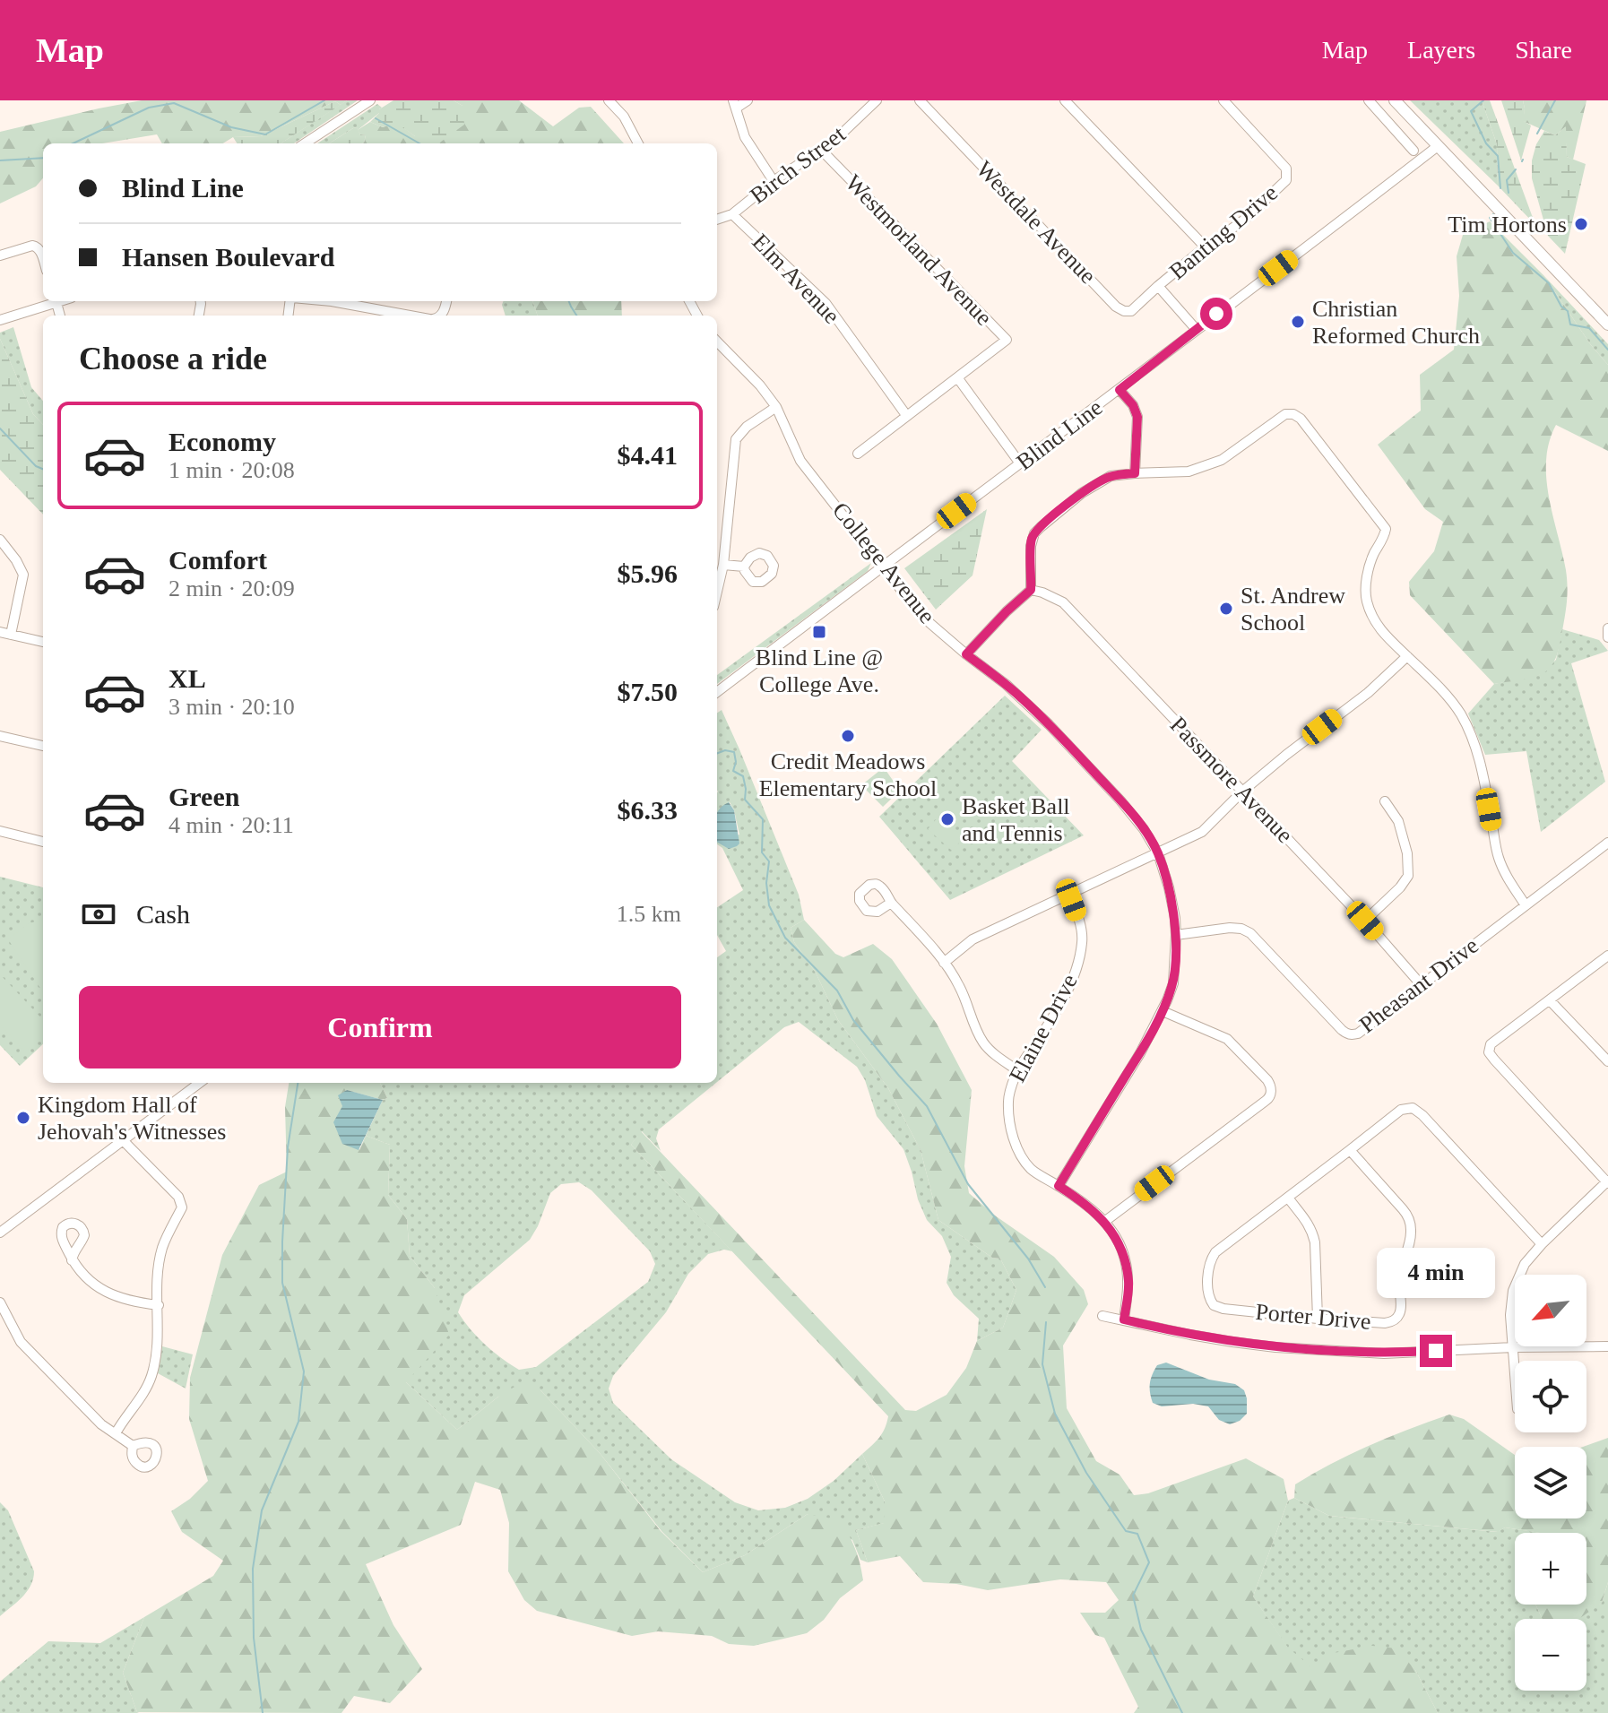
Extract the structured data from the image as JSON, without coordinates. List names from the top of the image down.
{
  "streets": {
    "street": [
      "Birch Street",
      "Westdale Avenue",
      "Banting Drive",
      "Westmorland Avenue",
      "Elm Avenue",
      "Blind Line",
      "College Avenue",
      "Passmore Avenue",
      "Pheasant Drive",
      "Elaine Drive",
      "Porter Drive"
    ]
  },
  "crossings": [
    ["Birch Street", "Westmorland Avenue"],
    ["Birch Street", "Elm Avenue"],
    ["Westdale Avenue", "Banting Drive"],
    ["Banting Drive", "Blind Line"],
    ["Westmorland Avenue", "Elm Avenue"],
    ["Blind Line", "College Avenue"],
    ["College Avenue", "Pheasant Drive"],
    ["College Avenue", "Elaine Drive"],
    ["Passmore Avenue", "Pheasant Drive"]
  ],
  "places": {
    "other": [
      "Tim Hortons",
      "Christian Reformed Church",
      "St. Andrew School",
      "Credit Meadows Elementary School",
      "Basket Ball and Tennis",
      "Kingdom Hall of Jehovah's Witnesses"
    ],
    "transit": ["Blind Line @ College Ave."]
  },
  "north": "bottom left",
  "page": {
    "header": "Map",
    "nav": ["Map", "Layers", "Share"],
    "banner": ["Blind Line", "Hansen Boulevard"],
    "heading": "Choose a ride",
    "list": [
      {
        "name": "Economy",
        "note": "1 min · 20:08",
        "value": "$4.41"
      },
      {
        "name": "Comfort",
        "note": "2 min · 20:09",
        "value": "$5.96"
      },
      {
        "name": "XL",
        "note": "3 min · 20:10",
        "value": "$7.50"
      },
      {
        "name": "Green",
        "note": "4 min · 20:11",
        "value": "$6.33"
      }
    ],
    "pay": ["Cash", "1.5 km"],
    "buttons": "Confirm",
    "bubble": "4 min",
    "map_buttons": ["+", "−"]
  }
}
